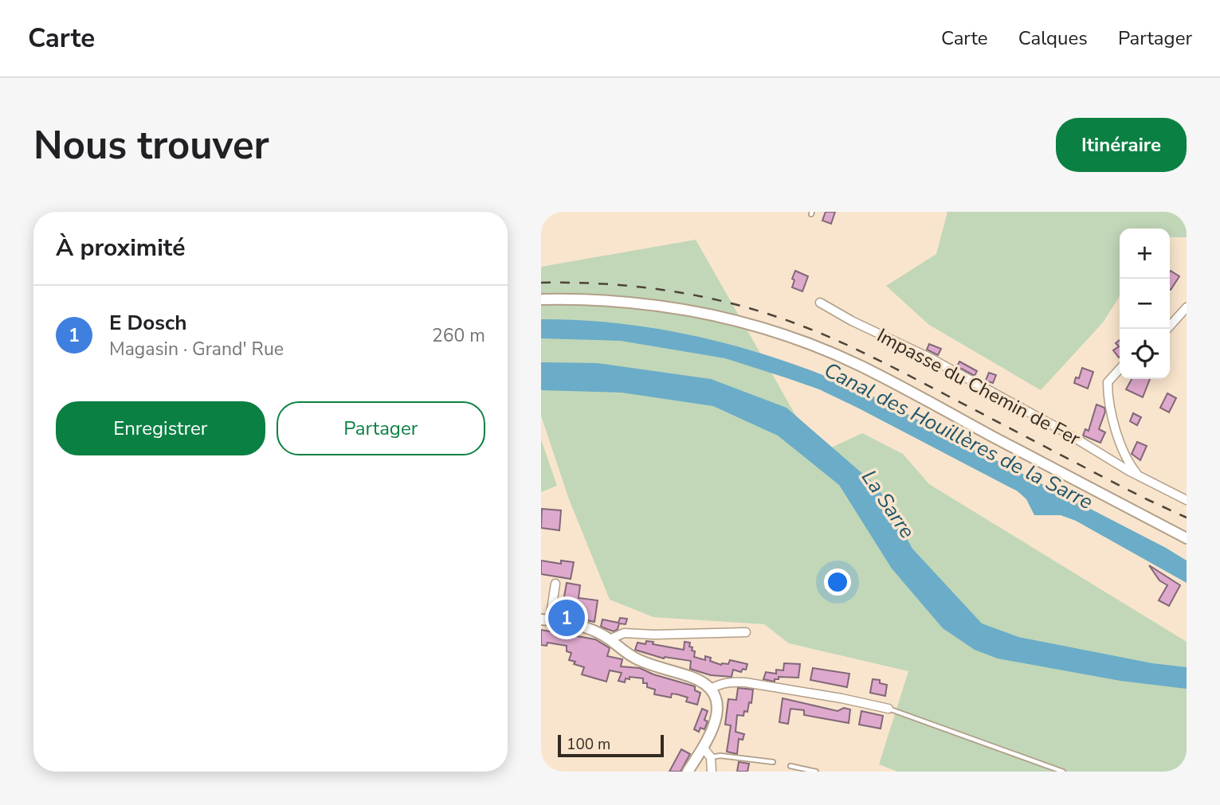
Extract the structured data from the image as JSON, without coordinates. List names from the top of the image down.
{
  "streets": {
    "street": ["Impasse du Chemin de Fer"]
  },
  "water": ["Canal des Houillères de la Sarre", "La Sarre"],
  "scale_bar": "100 m",
  "page": {
    "header": "Carte",
    "nav": ["Carte", "Calques", "Partager"],
    "buttons": [
      "Itinéraire",
      ["Enregistrer", "Partager"]
    ],
    "title": "Nous trouver",
    "heading": "À proximité",
    "map_buttons": ["+", "−"],
    "list": [
      {
        "mark": "1",
        "name": "E Dosch",
        "note": "Magasin · Grand' Rue",
        "value": "260 m"
      }
    ],
    "pins": "1",
    "scale": "100 m"
  }
}
